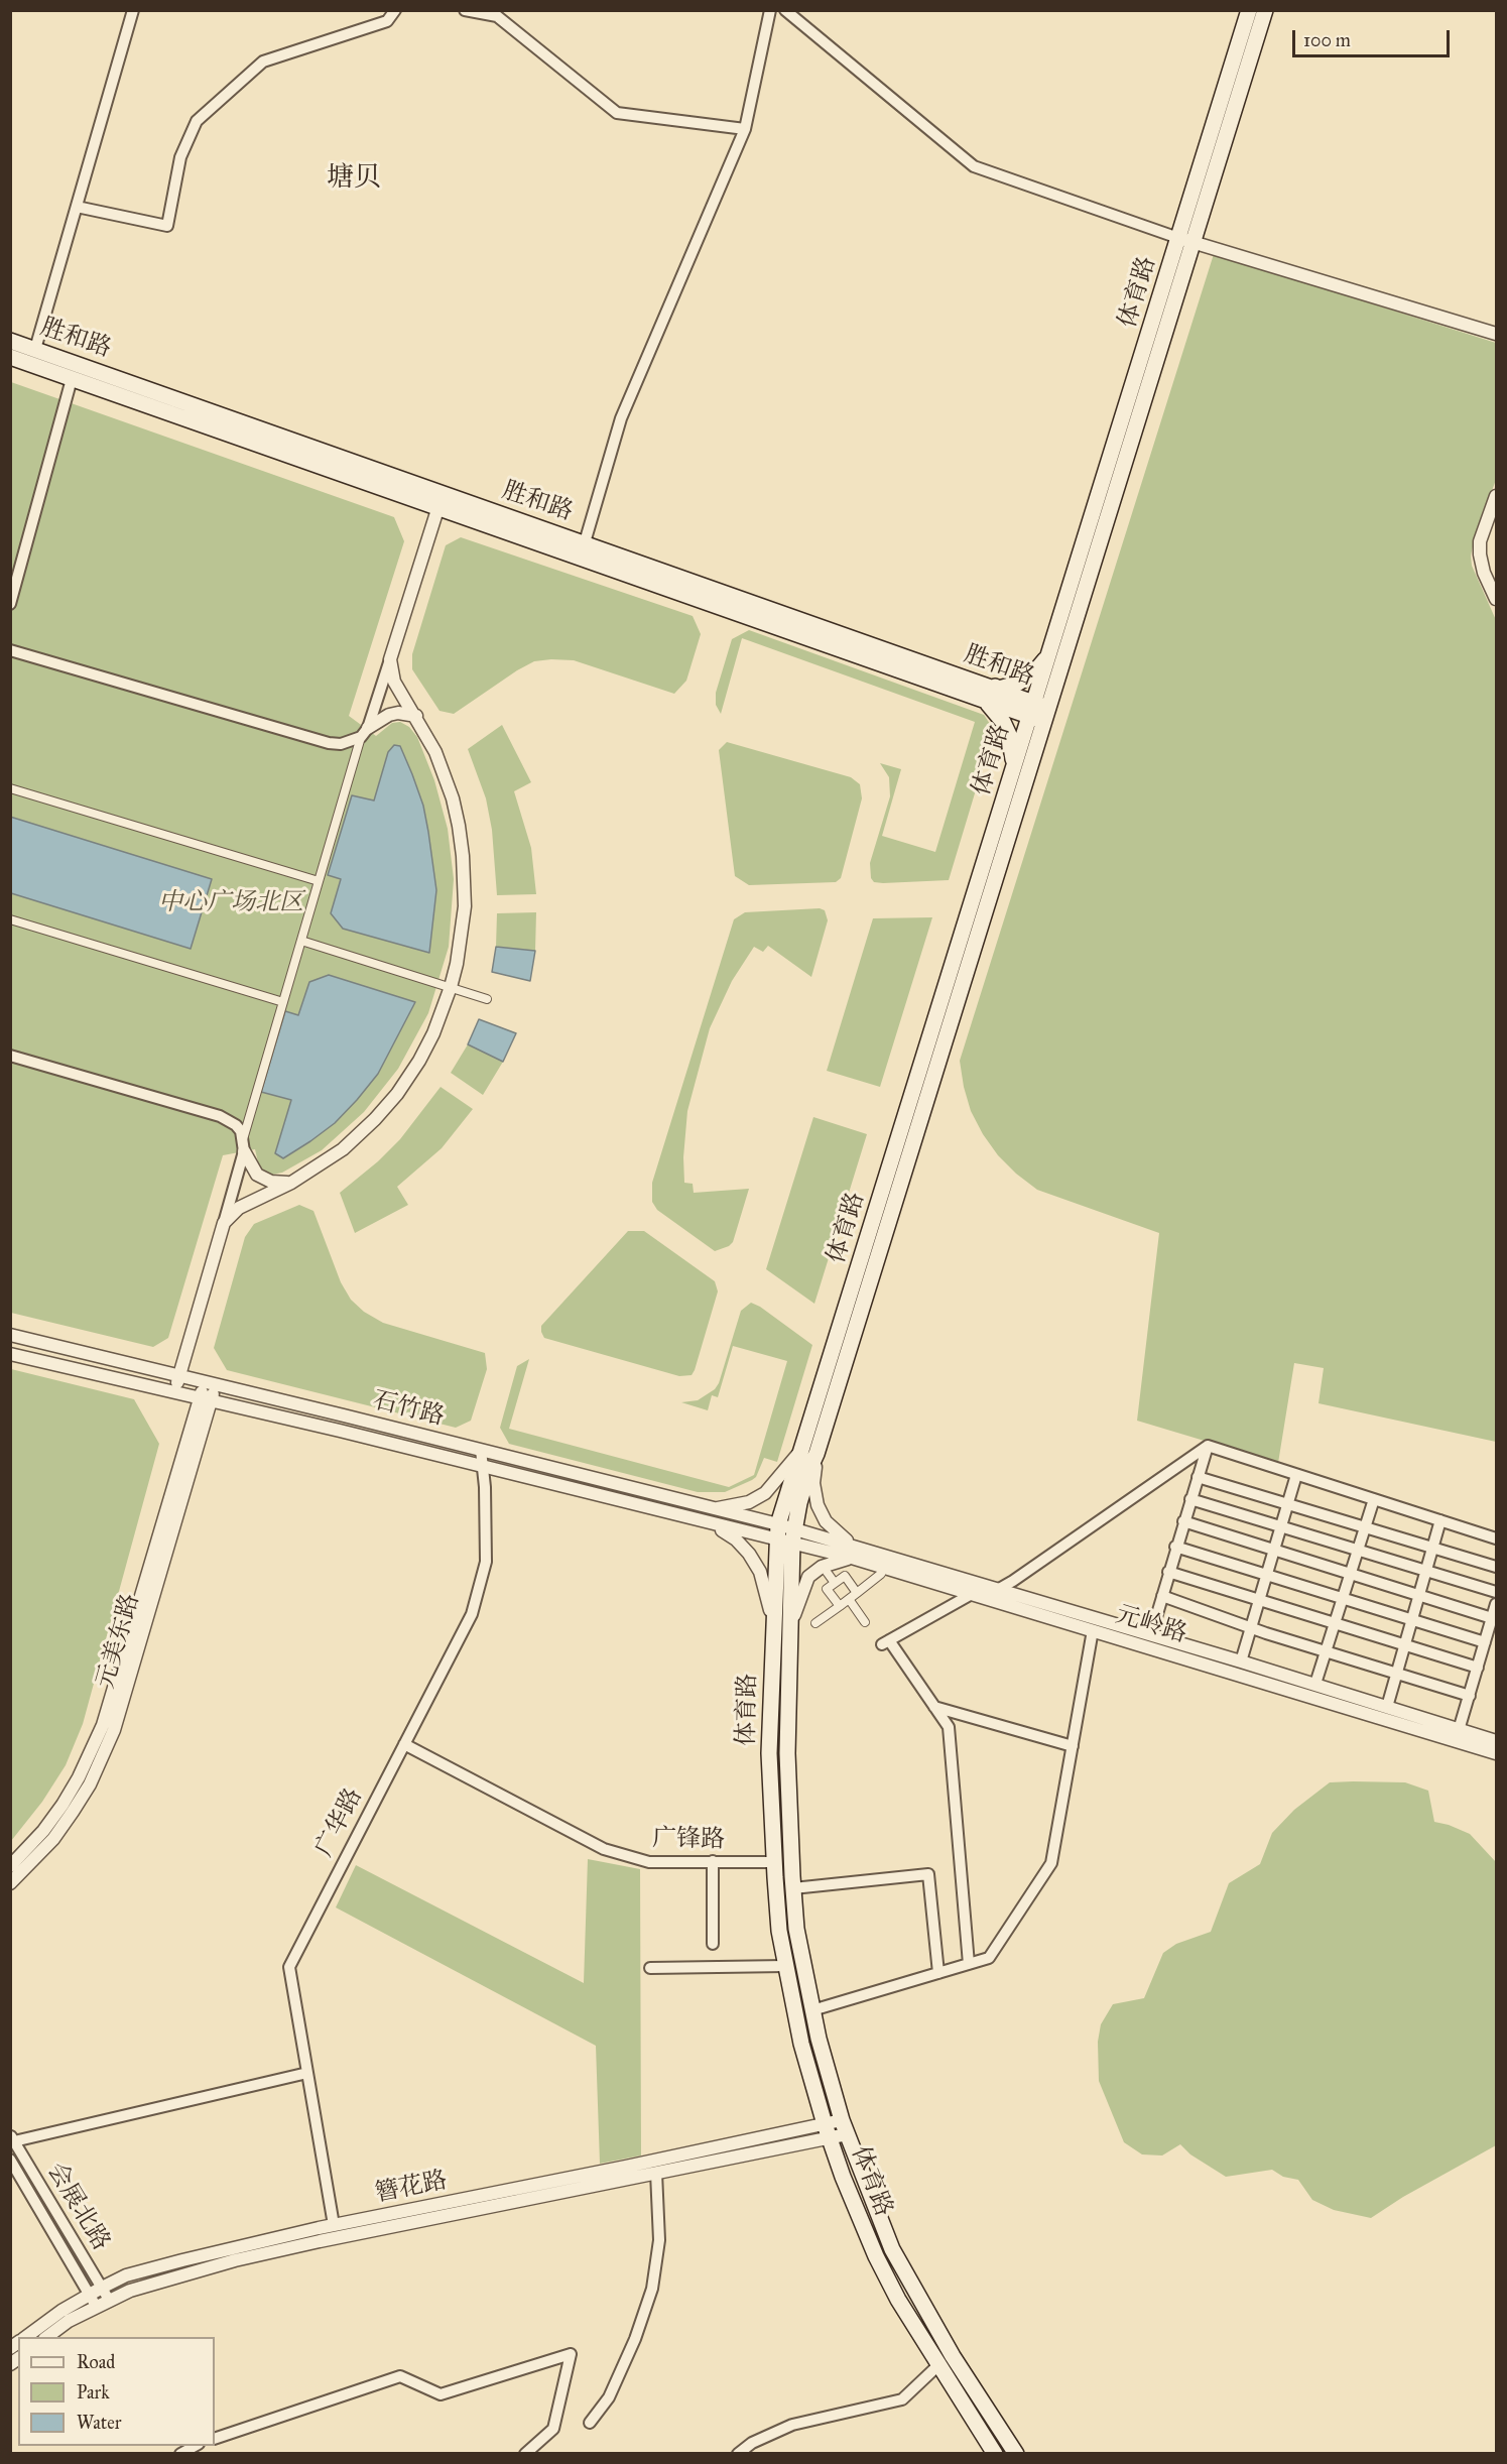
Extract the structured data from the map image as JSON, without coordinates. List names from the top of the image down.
{
  "streets": {
    "main road": ["体育路", "胜和路"],
    "street": [
      "石竹路",
      "元岭路",
      "元美东路",
      "广华路",
      "广锋路",
      "簪花路",
      "会展北路"
    ]
  },
  "crossings": [
    ["体育路", "胜和路"],
    ["体育路", "石竹路"],
    ["体育路", "元岭路"],
    ["体育路", "广锋路"],
    ["体育路", "簪花路"],
    ["石竹路", "元岭路"],
    ["石竹路", "元美东路"],
    ["石竹路", "广华路"],
    ["广华路", "广锋路"],
    ["广华路", "簪花路"],
    ["簪花路", "会展北路"]
  ],
  "districts": ["塘贝"],
  "parks": ["中心广场北区"],
  "legend": ["Road", "Park", "Water"],
  "scale_bar": "100 m"
}
